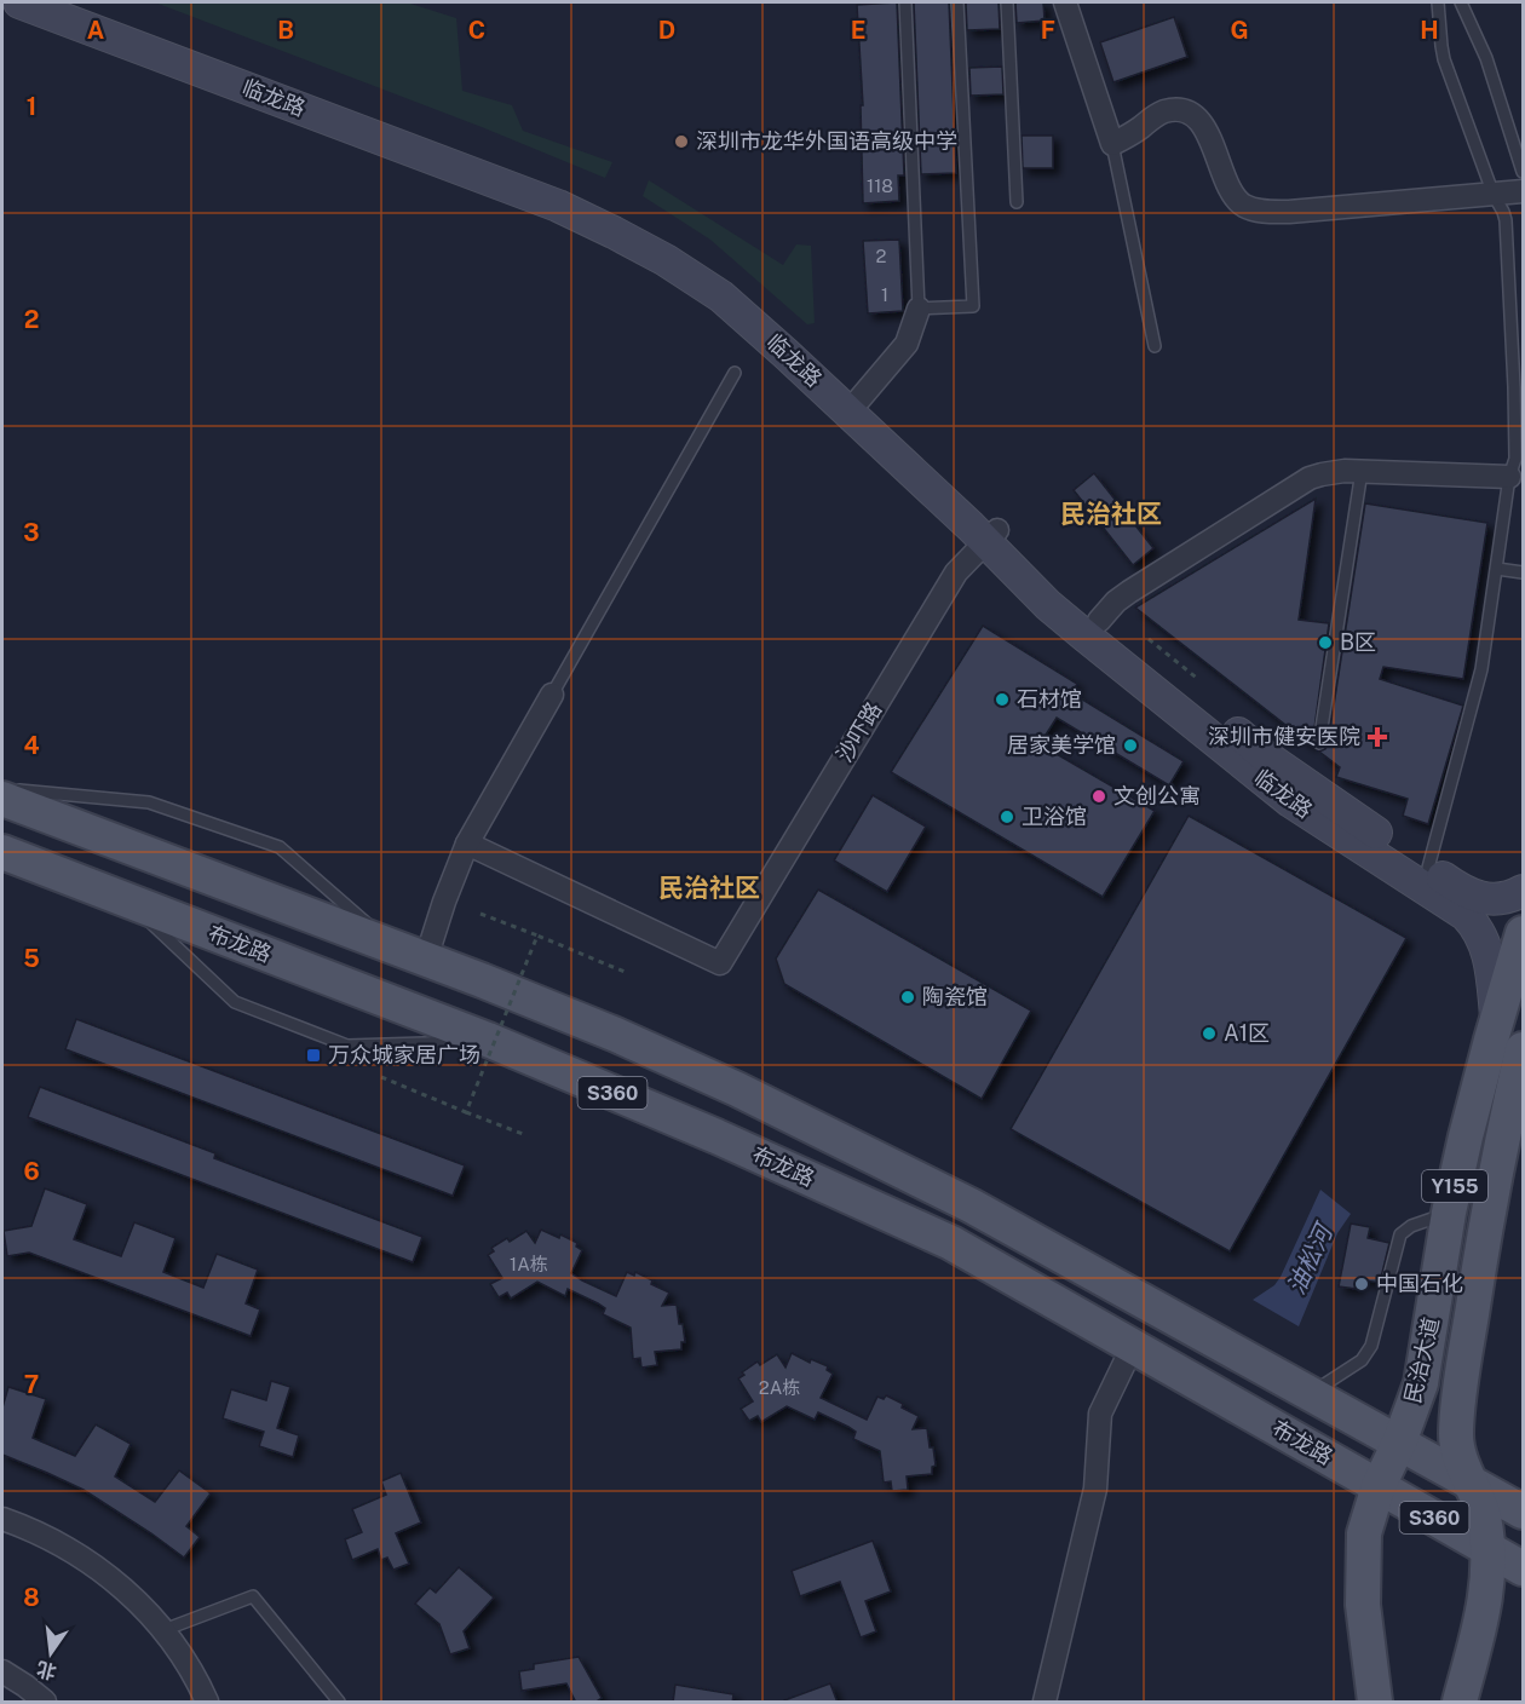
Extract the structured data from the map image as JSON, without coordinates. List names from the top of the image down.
{
  "streets": {
    "main road": [
      "临龙路",
      "布龙路",
      "S360",
      "Y155",
      "民治大道"
    ],
    "street": ["沙吓路"]
  },
  "crossings": [
    ["临龙路", "沙吓路"],
    ["布龙路", "民治大道"],
    ["S360", "民治大道"]
  ],
  "districts": ["民治社区", "民治社区"],
  "water": ["油松河"],
  "places": {
    "other": [
      "深圳市龙华外国语高级中学",
      "B区",
      "石材馆",
      "居家美学馆",
      "文创公寓",
      "卫浴馆",
      "陶瓷馆",
      "A1区",
      "中国石化"
    ],
    "health": ["深圳市健安医院"],
    "transit": ["万众城家居广场"]
  },
  "house_numbers": [
    "118",
    "2",
    "1",
    "1A栋",
    "2A栋"
  ],
  "north": "bottom",
  "grid": {
    "columns": [
      "A",
      "B",
      "C",
      "D",
      "E",
      "F",
      "G",
      "H"
    ],
    "rows": [
      "1",
      "2",
      "3",
      "4",
      "5",
      "6",
      "7",
      "8"
    ]
  }
}
